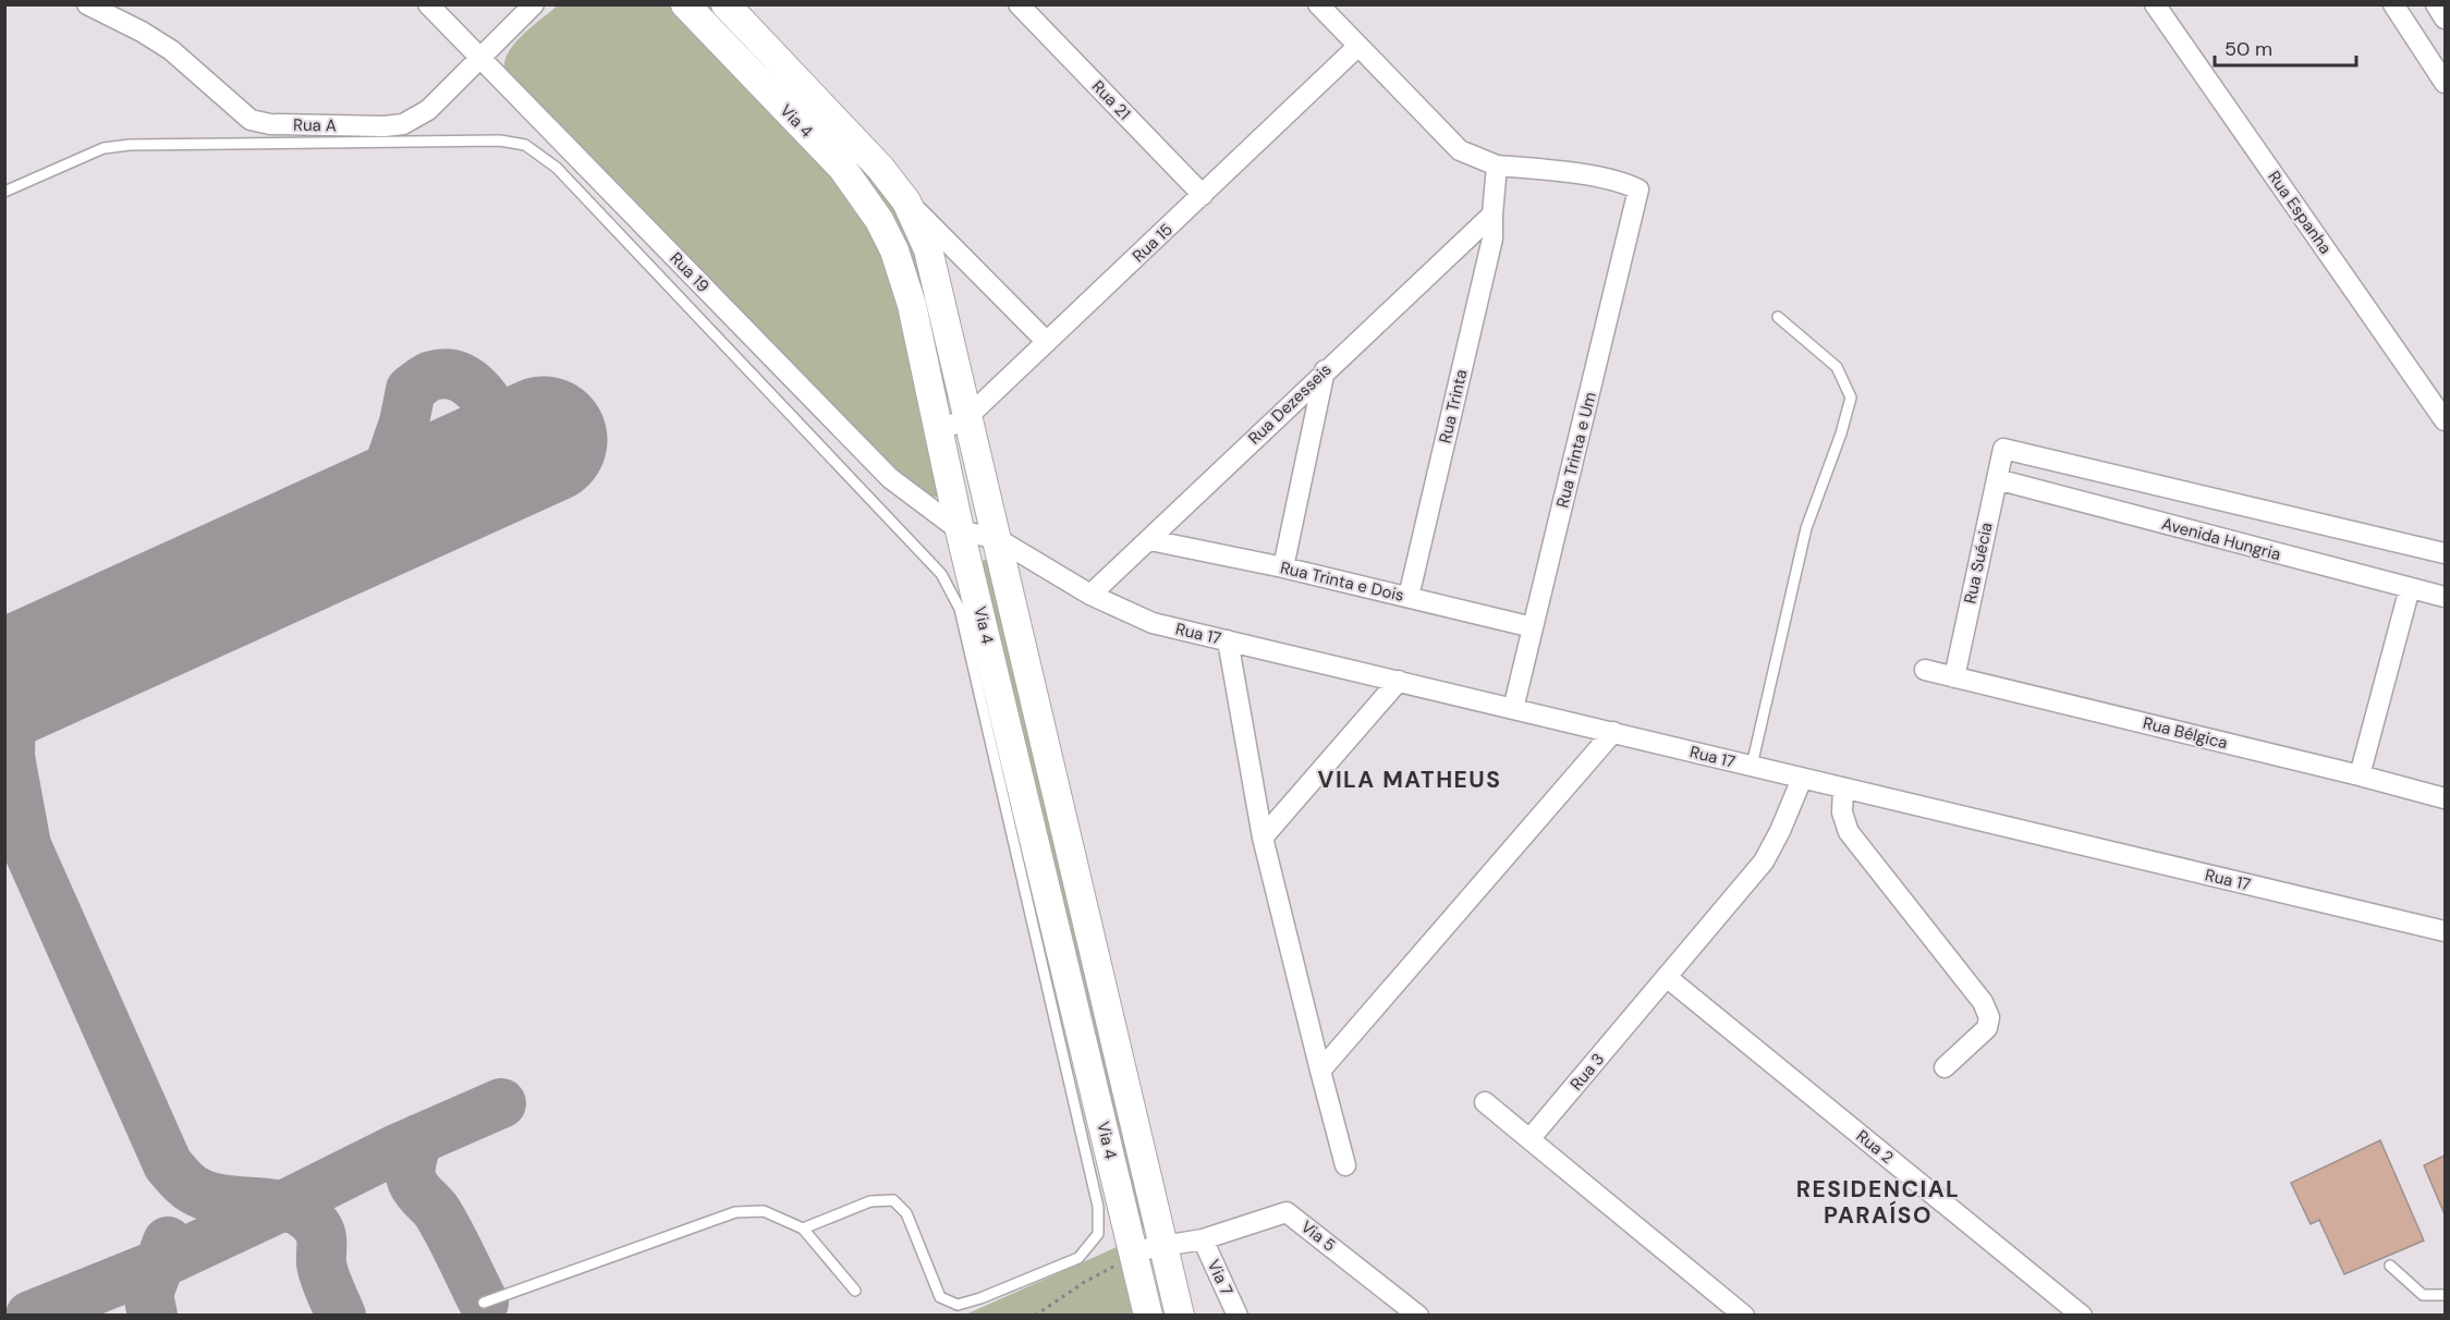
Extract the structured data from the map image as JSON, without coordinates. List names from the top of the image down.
{
  "streets": {
    "street": [
      "Rua 21",
      "Via 4",
      "Rua A",
      "Rua Espanha",
      "Rua 15",
      "Rua 19",
      "Rua Dezesseis",
      "Rua Trinta",
      "Rua Trinta e Um",
      "Avenida Hungria",
      "Rua Suécia",
      "Rua Trinta e Dois",
      "Rua 17",
      "Rua Bélgica",
      "Rua 3",
      "Rua 2",
      "Via 5",
      "Via 7"
    ]
  },
  "crossings": [
    ["Rua 21", "Rua 15"],
    ["Via 4", "Rua 15"],
    ["Via 4", "Rua 19"],
    ["Via 4", "Rua 17"],
    ["Via 4", "Via 5"],
    ["Rua A", "Rua 19"],
    ["Rua 19", "Rua 17"],
    ["Rua Dezesseis", "Rua Trinta"],
    ["Rua Dezesseis", "Rua Trinta e Dois"],
    ["Rua Dezesseis", "Rua 17"],
    ["Rua Trinta", "Rua Trinta e Dois"],
    ["Rua Trinta e Um", "Rua Trinta e Dois"],
    ["Rua Trinta e Um", "Rua 17"],
    ["Avenida Hungria", "Rua Suécia"],
    ["Rua Suécia", "Rua Bélgica"],
    ["Rua 17", "Rua 3"],
    ["Rua 3", "Rua 2"],
    ["Via 5", "Via 7"]
  ],
  "districts": ["VILA MATHEUS", "RESIDENCIAL PARAÍSO"],
  "scale_bar": "50 m"
}
